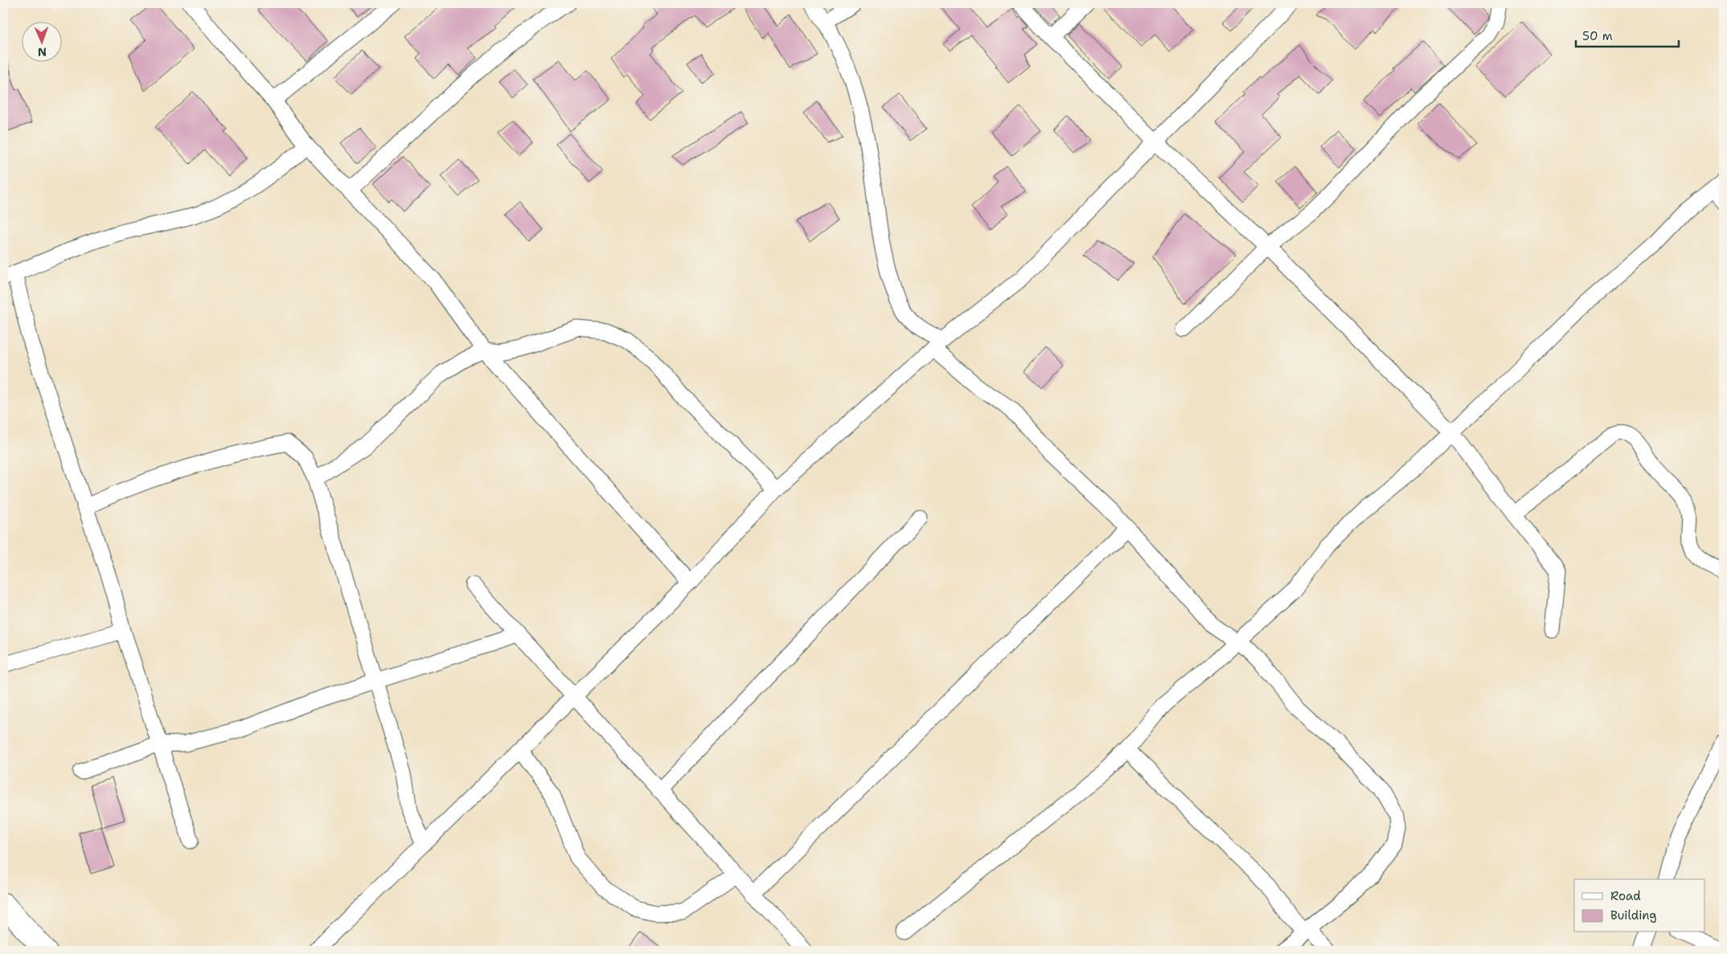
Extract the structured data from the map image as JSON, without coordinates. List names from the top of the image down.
{
  "legend": ["Road", "Building"],
  "scale_bar": "50 m",
  "north": "bottom"
}
